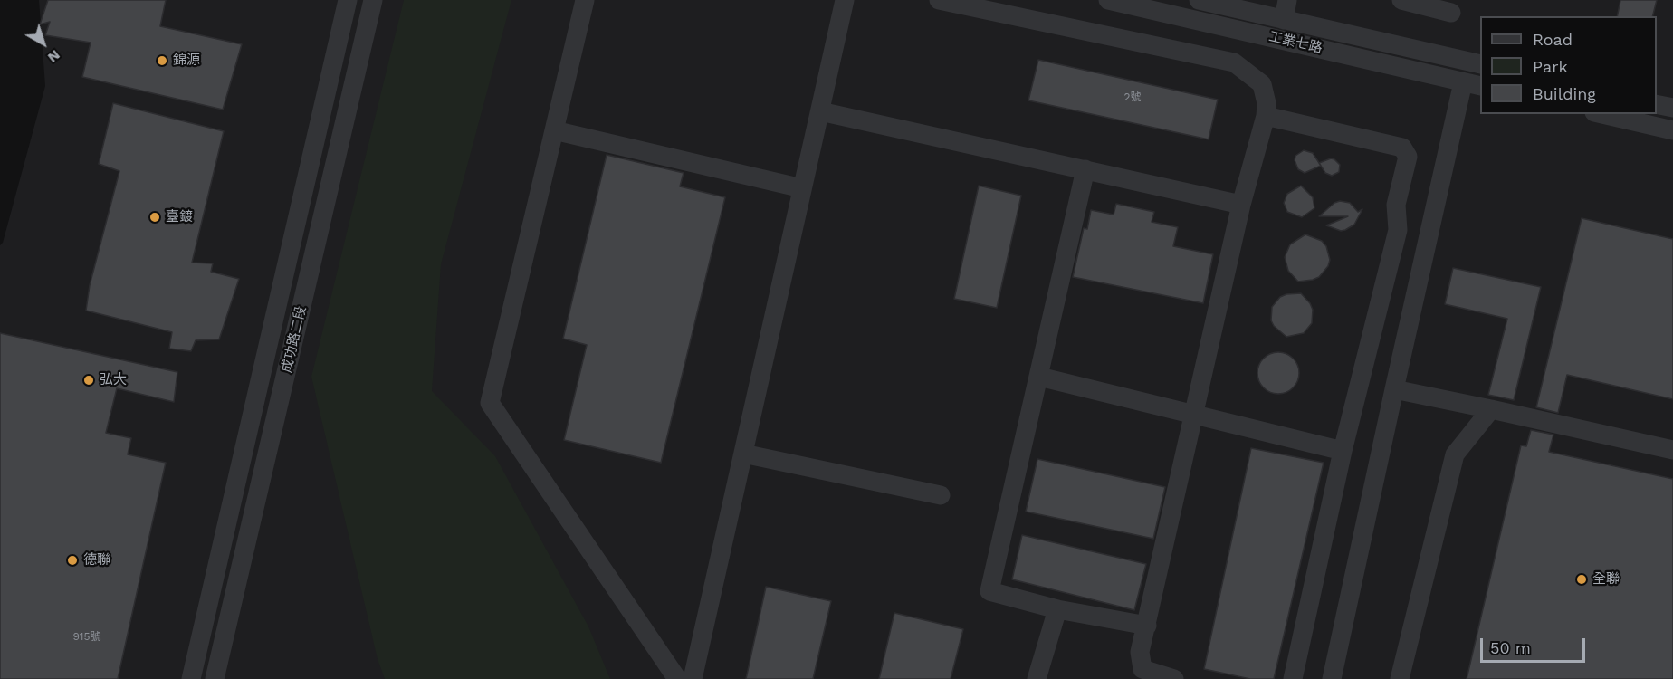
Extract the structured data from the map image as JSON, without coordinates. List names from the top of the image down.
{
  "streets": {
    "street": ["工業七路", "成功路二段"]
  },
  "places": [
    "錦源",
    "臺鍍",
    "弘大",
    "德聯",
    "全聯"
  ],
  "house_numbers": ["2號", "915號"],
  "legend": ["Road", "Park", "Building"],
  "scale_bar": "50 m",
  "north": "bottom right"
}
